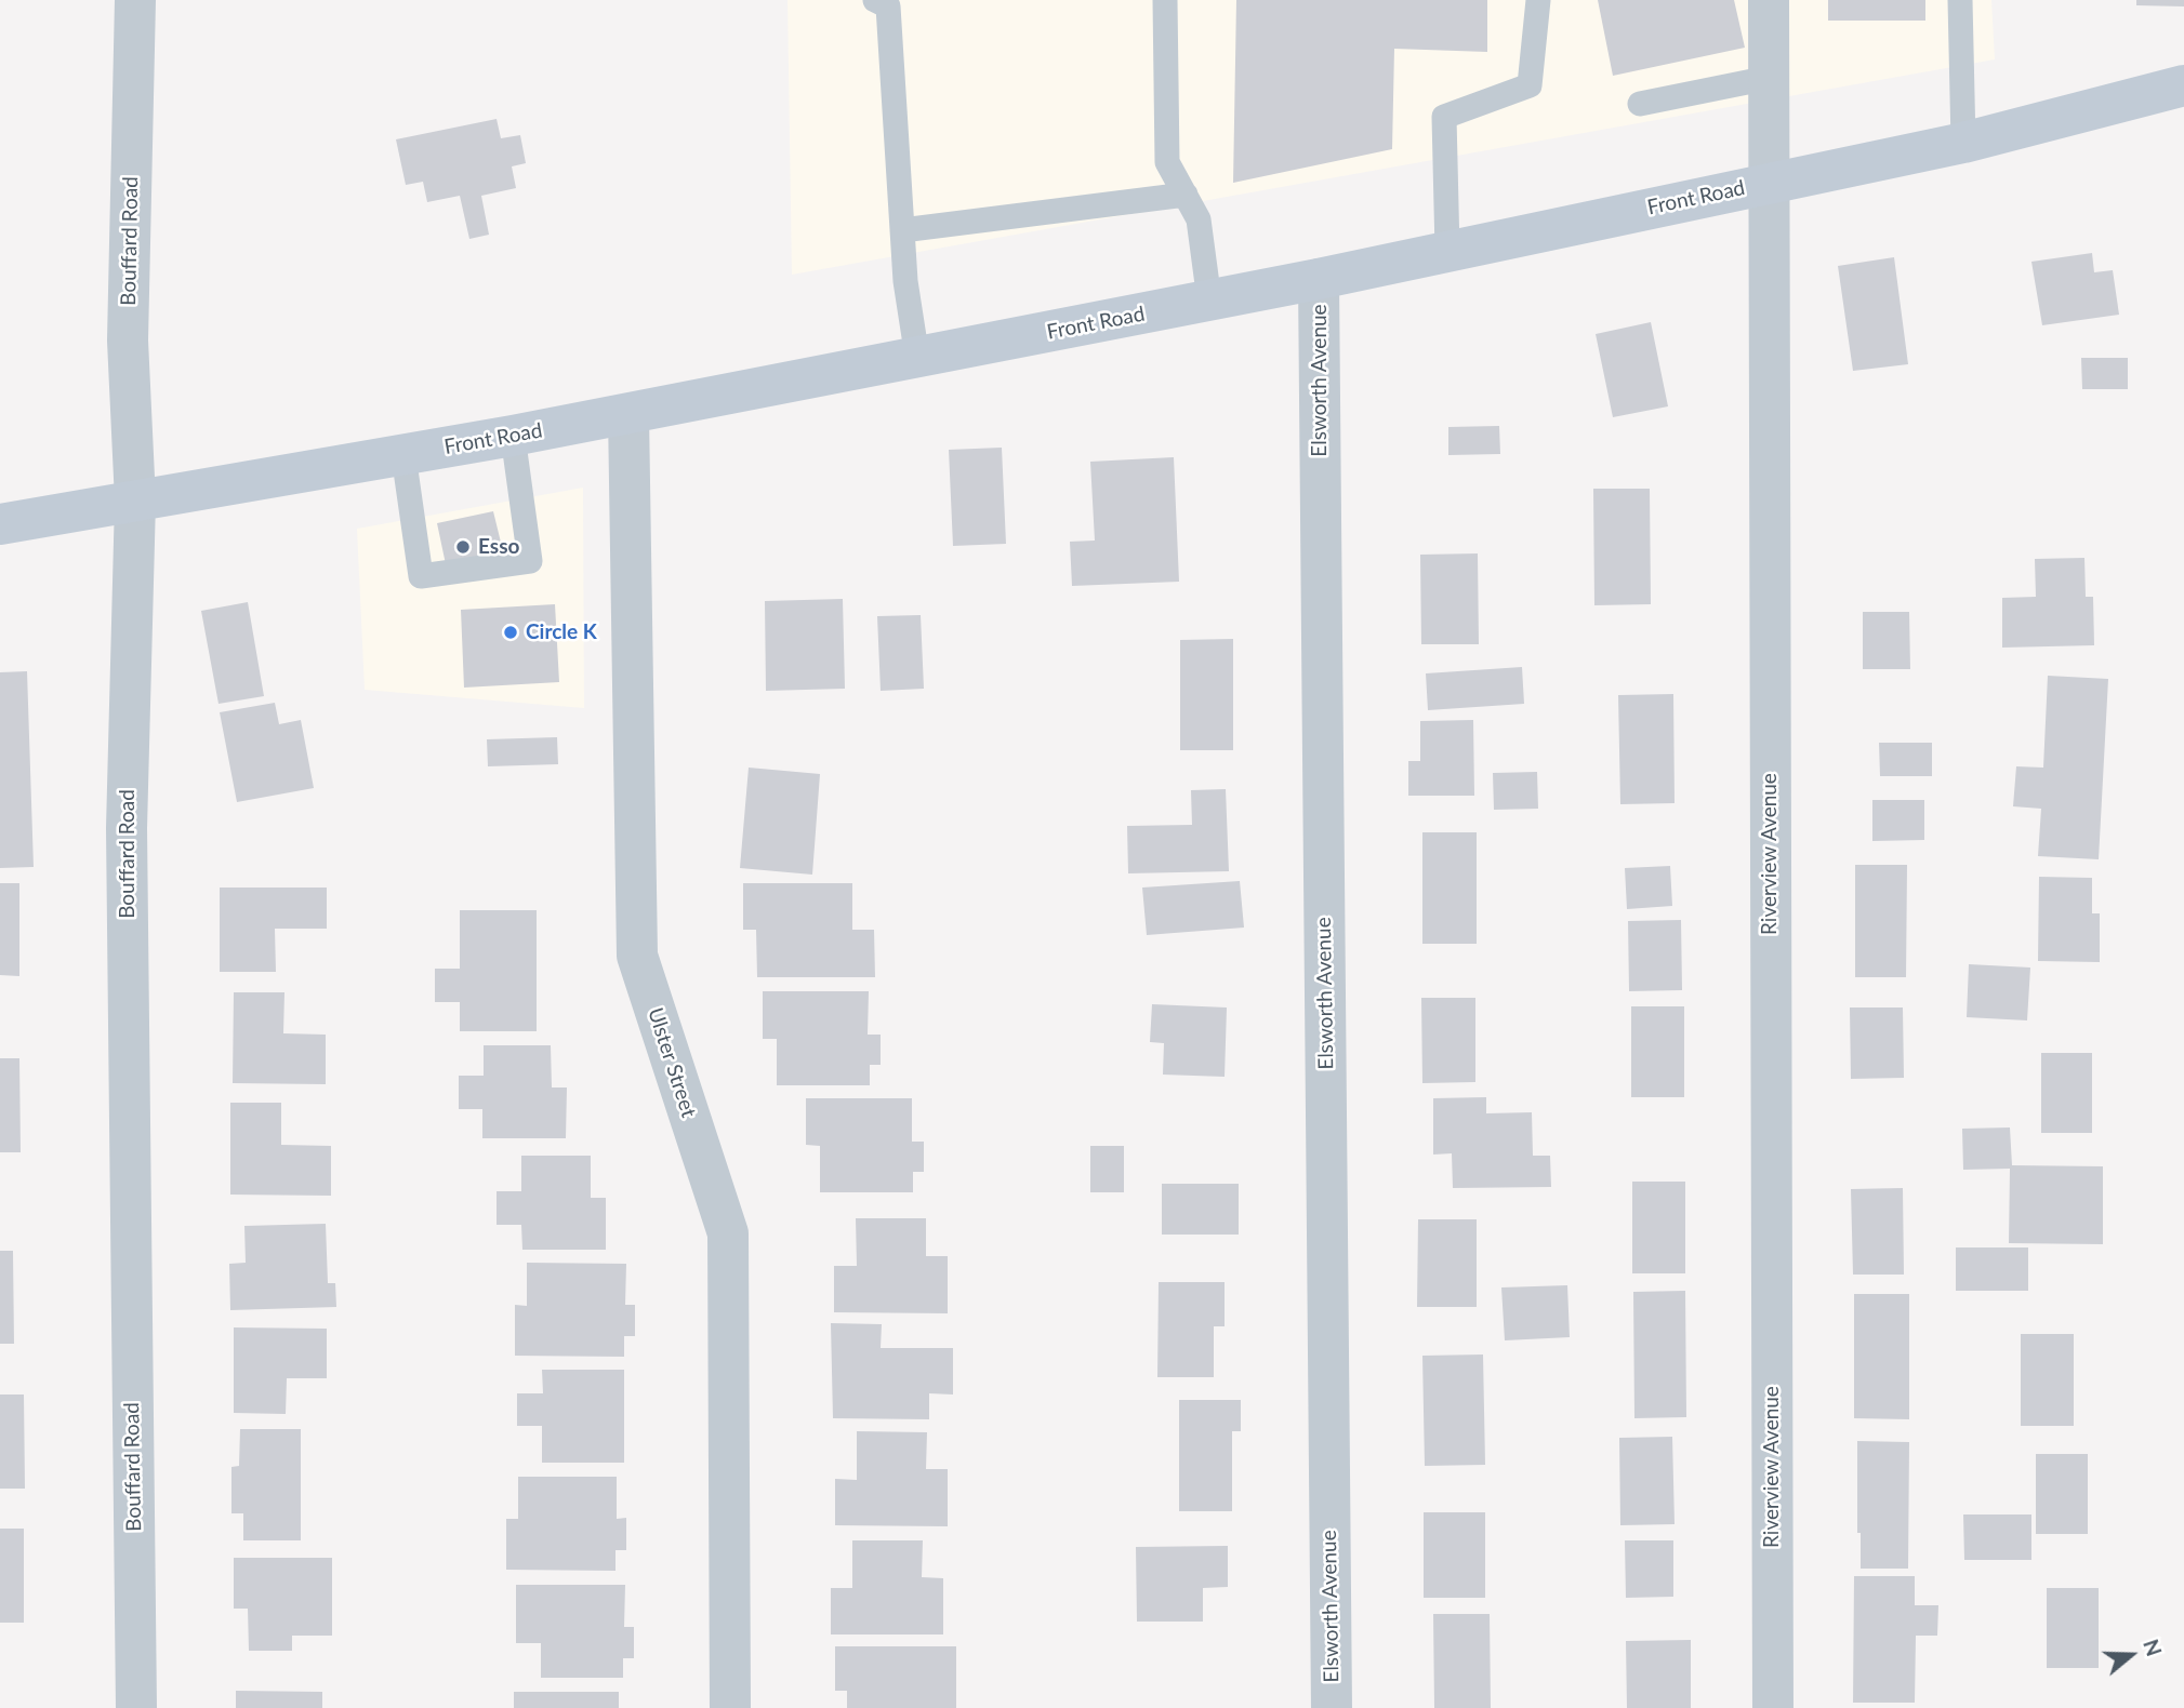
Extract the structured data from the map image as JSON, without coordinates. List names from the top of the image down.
{
  "streets": {
    "main road": ["Front Road"],
    "street": [
      "Bouffard Road",
      "Elsworth Avenue",
      "Riverview Avenue",
      "Ulster Street"
    ]
  },
  "crossings": [
    ["Front Road", "Bouffard Road"],
    ["Front Road", "Elsworth Avenue"],
    ["Front Road", "Riverview Avenue"],
    ["Front Road", "Ulster Street"]
  ],
  "places": ["Esso", "Circle K"],
  "north": "right"
}
